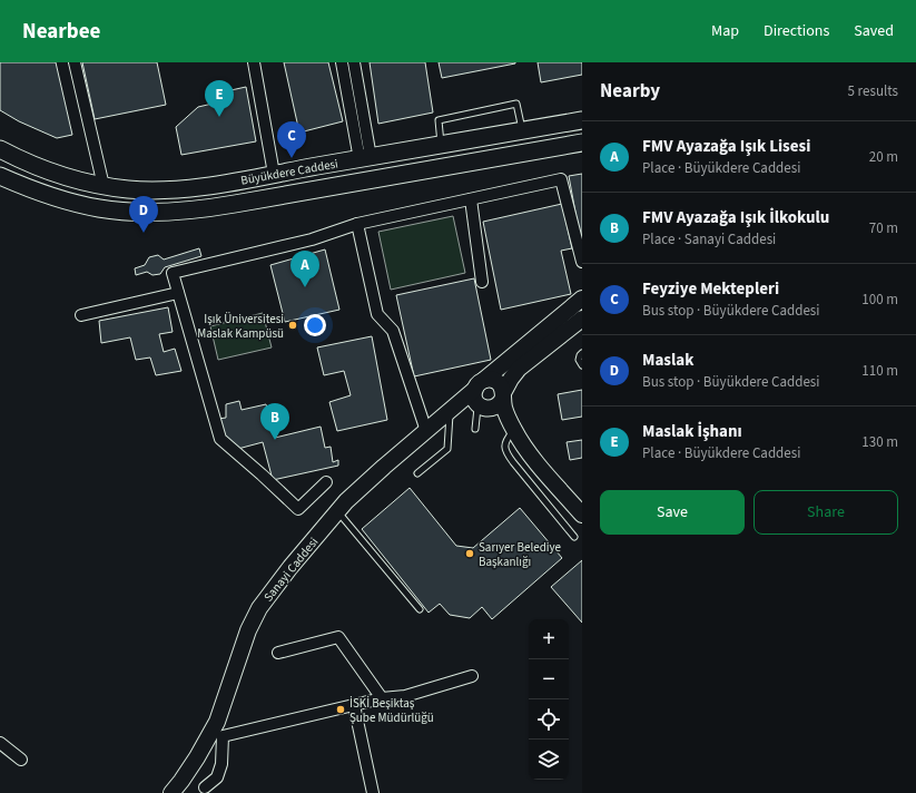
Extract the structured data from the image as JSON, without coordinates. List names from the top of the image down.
{
  "streets": {
    "main road": ["Büyükdere Caddesi"],
    "street": ["Sanayi Caddesi"]
  },
  "places": ["Işık Üniversitesi Maslak Kampüsü", "Sarıyer Belediye Başkanlığı", "İSKİ Beşiktaş Şube Müdürlüğü"],
  "page": {
    "header": "Nearbee",
    "nav": ["Map", "Directions", "Saved"],
    "heading": ["Nearby", "5 results"],
    "pins": [
      "E",
      "C",
      "D",
      "A",
      "B"
    ],
    "list": [
      {
        "mark": "A",
        "name": "FMV Ayazağa Işık Lisesi",
        "note": "Place · Büyükdere Caddesi",
        "value": "20 m"
      },
      {
        "mark": "B",
        "name": "FMV Ayazağa Işık İlkokulu",
        "note": "Place · Sanayi Caddesi",
        "value": "70 m"
      },
      {
        "mark": "C",
        "name": "Feyziye Mektepleri",
        "note": "Bus stop · Büyükdere Caddesi",
        "value": "100 m"
      },
      {
        "mark": "D",
        "name": "Maslak",
        "note": "Bus stop · Büyükdere Caddesi",
        "value": "110 m"
      },
      {
        "mark": "E",
        "name": "Maslak İşhanı",
        "note": "Place · Büyükdere Caddesi",
        "value": "130 m"
      }
    ],
    "buttons": ["Save", "Share"],
    "map_buttons": ["+", "−"]
  }
}
